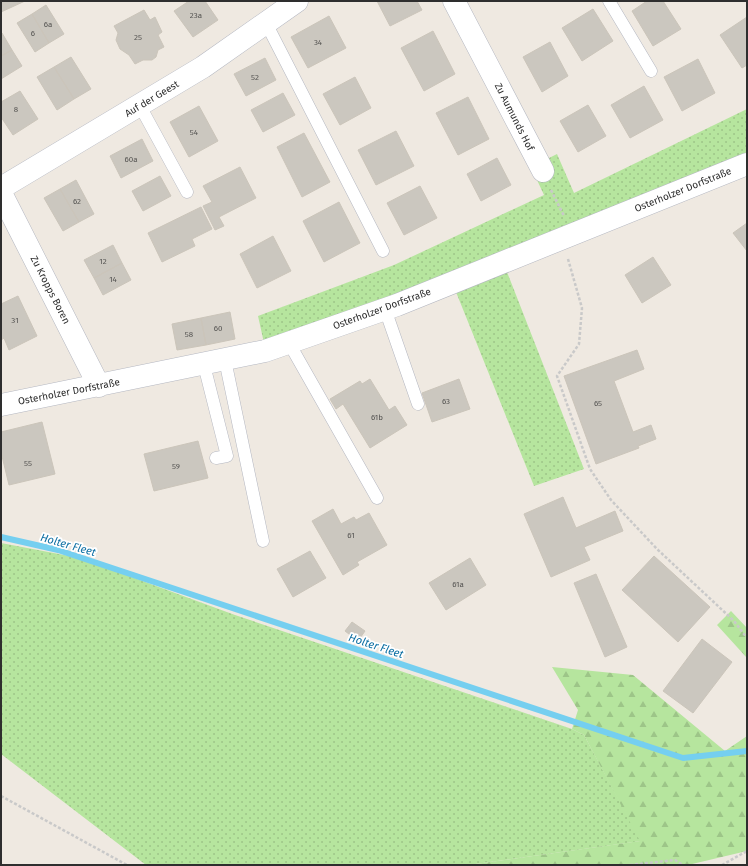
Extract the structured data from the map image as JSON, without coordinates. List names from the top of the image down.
{
  "streets": {
    "street": [
      "Auf der Geest",
      "Zu Aumunds Hof",
      "Osterholzer Dorfstraße",
      "Zu Kropps Boren"
    ]
  },
  "crossings": [
    ["Osterholzer Dorfstraße", "Zu Kropps Boren"]
  ],
  "water": ["Holter Fleet"],
  "house_numbers": [
    "23a",
    "6a",
    "6",
    "25",
    "34",
    "52",
    "8",
    "54",
    "60a",
    "62",
    "12",
    "14",
    "31",
    "60",
    "58",
    "63",
    "65",
    "61b",
    "55",
    "59",
    "61",
    "61a"
  ]
}
